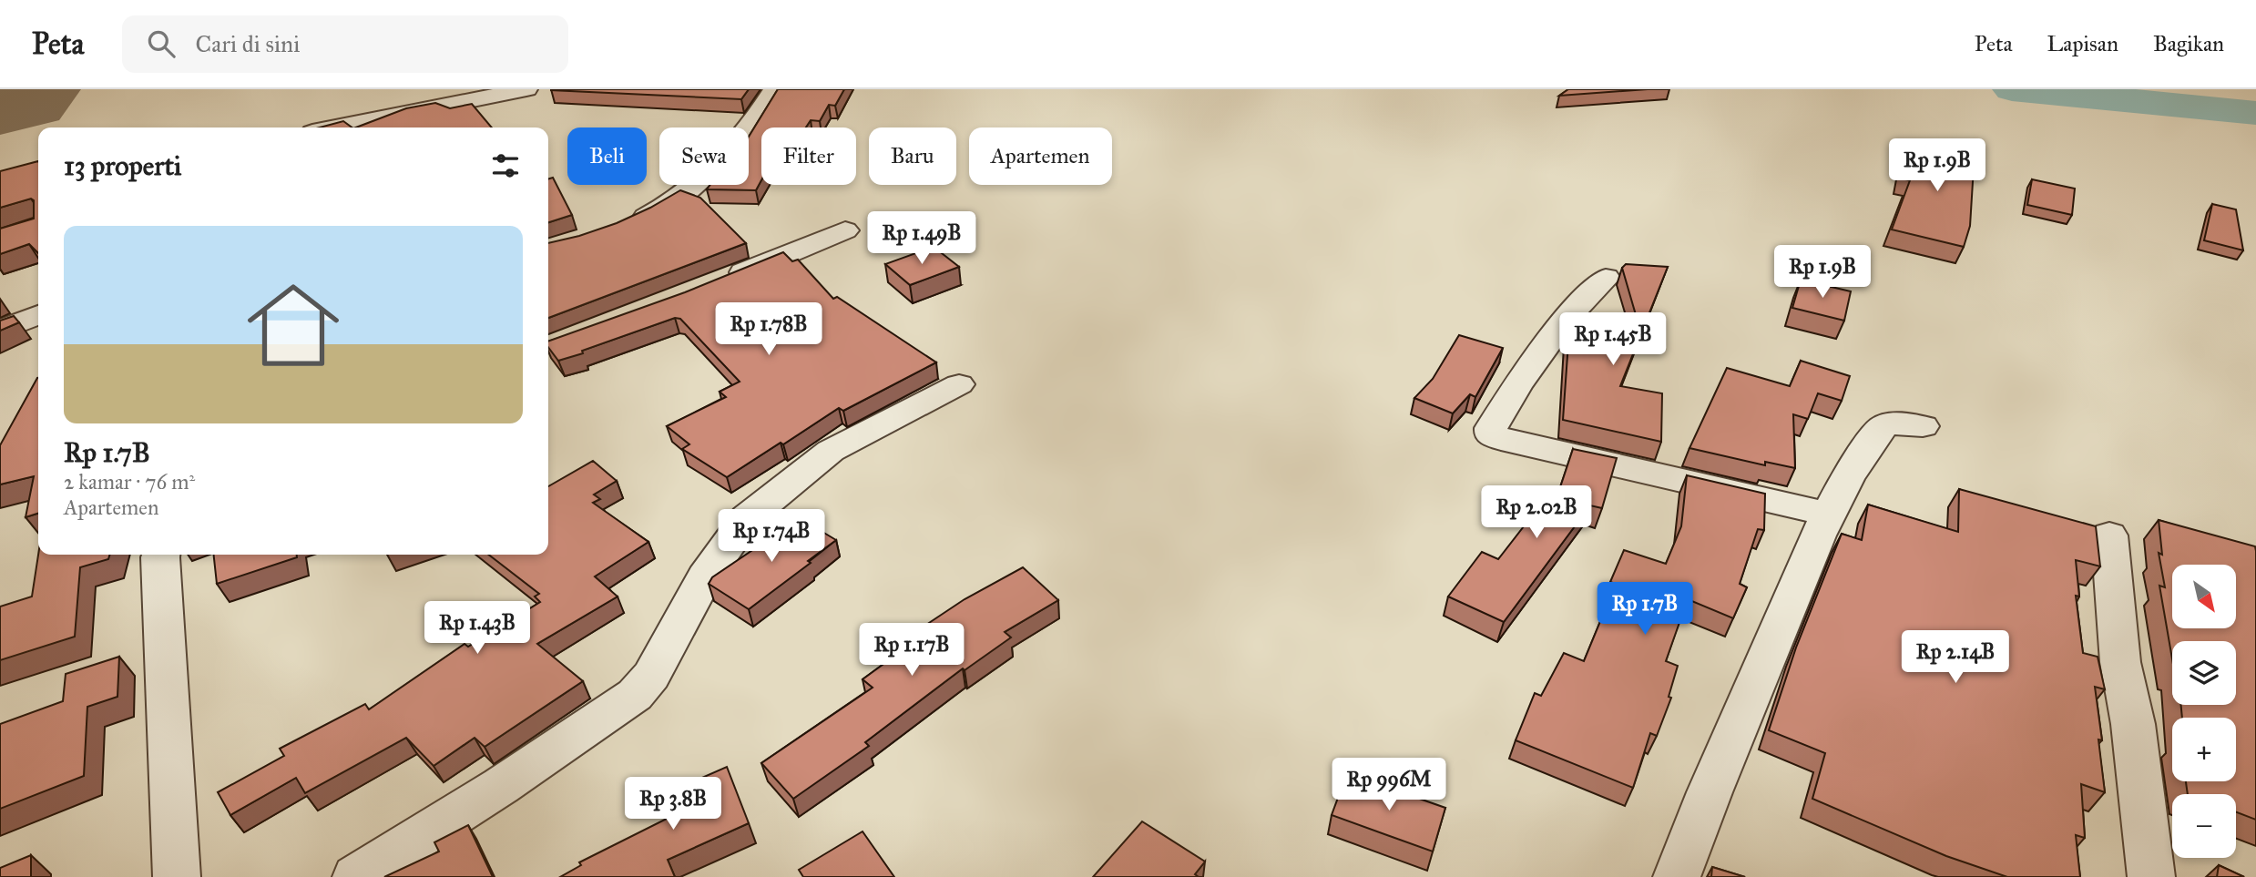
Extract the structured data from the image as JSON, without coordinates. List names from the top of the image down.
{
  "north": "bottom right",
  "page": {
    "header": "Peta",
    "search": "Cari di sini",
    "nav": ["Peta", "Lapisan", "Bagikan"],
    "chip": [
      "Beli",
      "Sewa",
      "Filter",
      "Baru",
      "Apartemen"
    ],
    "heading": "13 properti",
    "price": [
      "Rp 1.9B",
      "Rp 1.49B",
      "Rp 1.9B",
      "Rp 1.78B",
      "Rp 1.45B",
      "Rp 2.02B",
      "Rp 1.74B",
      "Rp 1.7B",
      "Rp 1.43B",
      "Rp 1.17B",
      "Rp 2.14B",
      "Rp 996M",
      "Rp 3.8B"
    ],
    "list": [
      {
        "name": "Rp 1.7B",
        "note": "2 kamar · 76 m² · Apartemen"
      }
    ],
    "map_buttons": ["+", "−"]
  }
}
